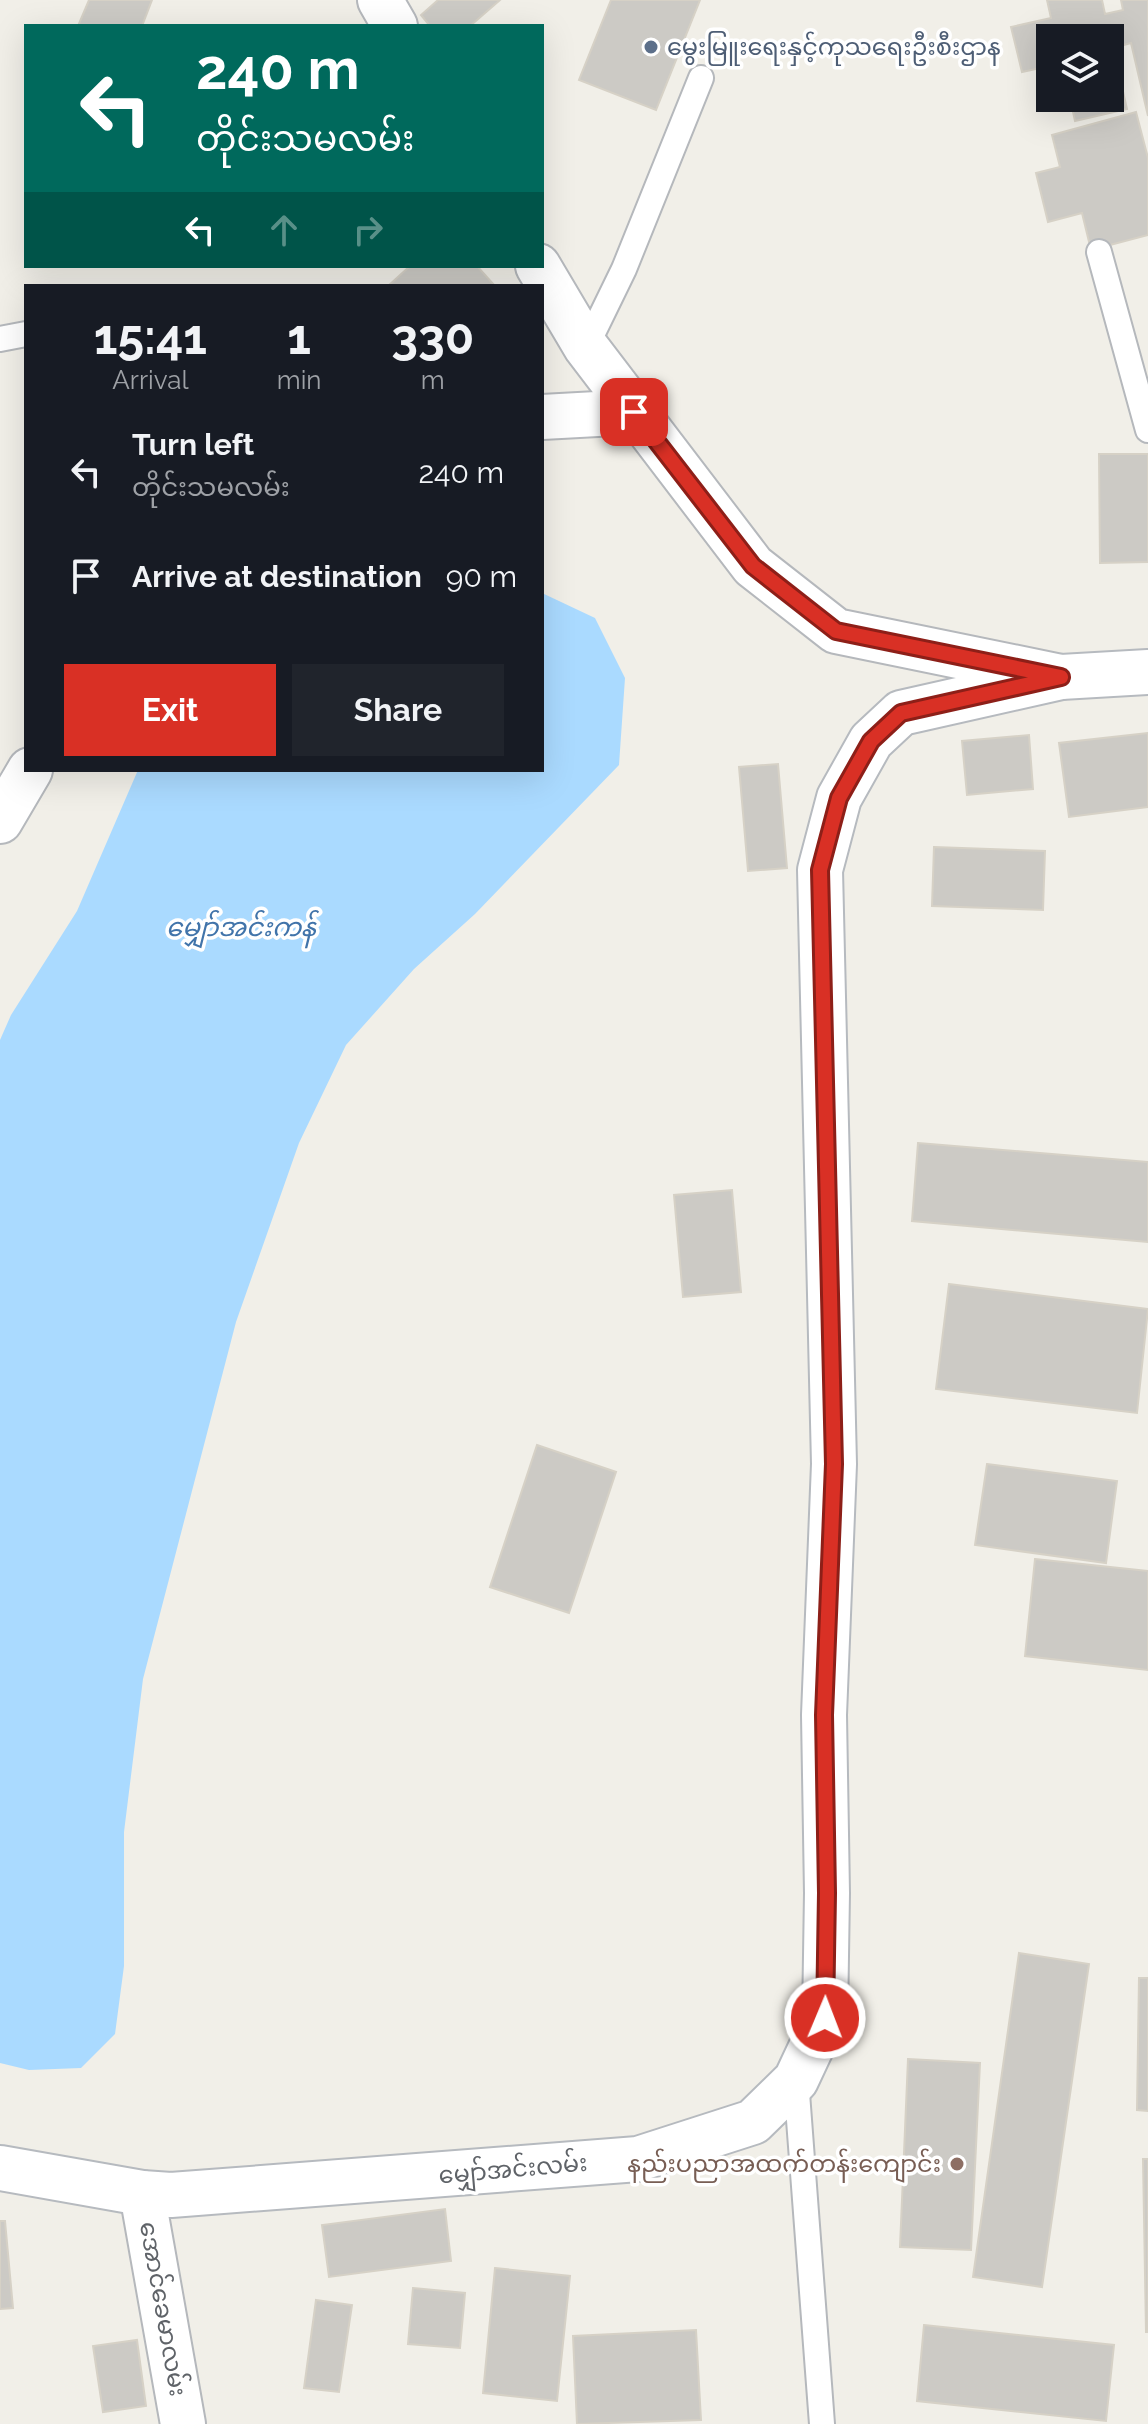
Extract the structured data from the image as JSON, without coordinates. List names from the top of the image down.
{
  "streets": {
    "street": ["မျှော်အင်းလမ်း", "အောင်ခေမာလမ်း"]
  },
  "crossings": [
    ["မျှော်အင်းလမ်း", "အောင်ခေမာလမ်း"]
  ],
  "water": ["မျှော်အင်းကန်"],
  "places": ["မွေးမြူးရေးနှင့်ကုသရေးဦးစီးဌာန", "နည်းပညာအထက်တန်းကျောင်း"],
  "page": {
    "turn": ["240 m", "တိုင်းသမလမ်း"],
    "eta": [
      "15:41",
      "Arrival",
      "1",
      "min",
      "330",
      "m"
    ],
    "list": [
      {
        "name": "Turn left",
        "note": "တိုင်းသမလမ်း",
        "value": "240 m"
      },
      {
        "name": "Arrive at destination",
        "value": "90 m"
      }
    ],
    "buttons": ["Exit", "Share"]
  }
}
